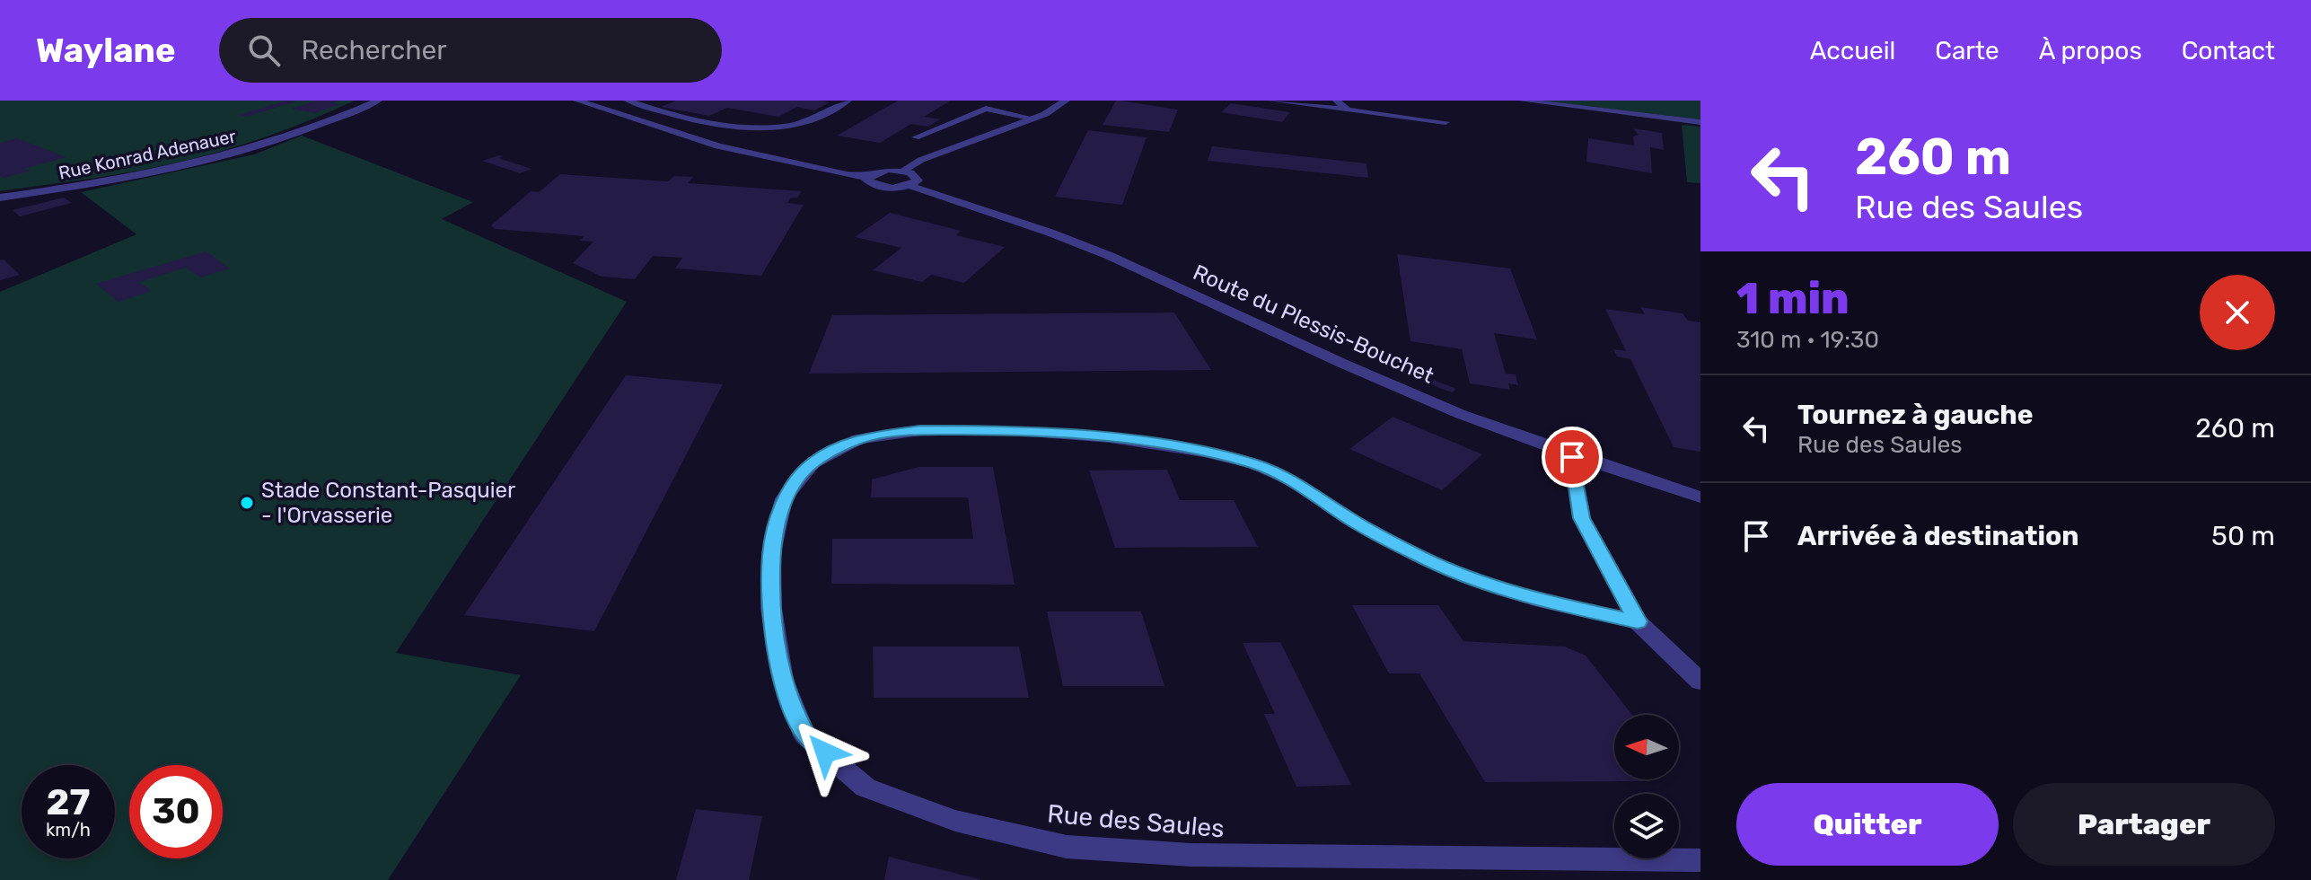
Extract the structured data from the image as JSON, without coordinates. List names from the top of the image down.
{
  "streets": {
    "street": ["Rue Konrad Adenauer", "Route du Plessis-Bouchet", "Rue des Saules"]
  },
  "places": ["Stade Constant-Pasquier - l'Orvasserie"],
  "north": "left",
  "page": {
    "header": "Waylane",
    "search": "Rechercher",
    "nav": [
      "Accueil",
      "Carte",
      "À propos",
      "Contact"
    ],
    "turn": ["260 m", "Rue des Saules"],
    "heading": ["1 min", "310 m · 19:30"],
    "list": [
      {
        "name": "Tournez à gauche",
        "note": "Rue des Saules",
        "value": "260 m"
      },
      {
        "name": "Arrivée à destination",
        "value": "50 m"
      }
    ],
    "speed": "27 km/h",
    "limit": "30",
    "buttons": ["Quitter", "Partager"]
  }
}
